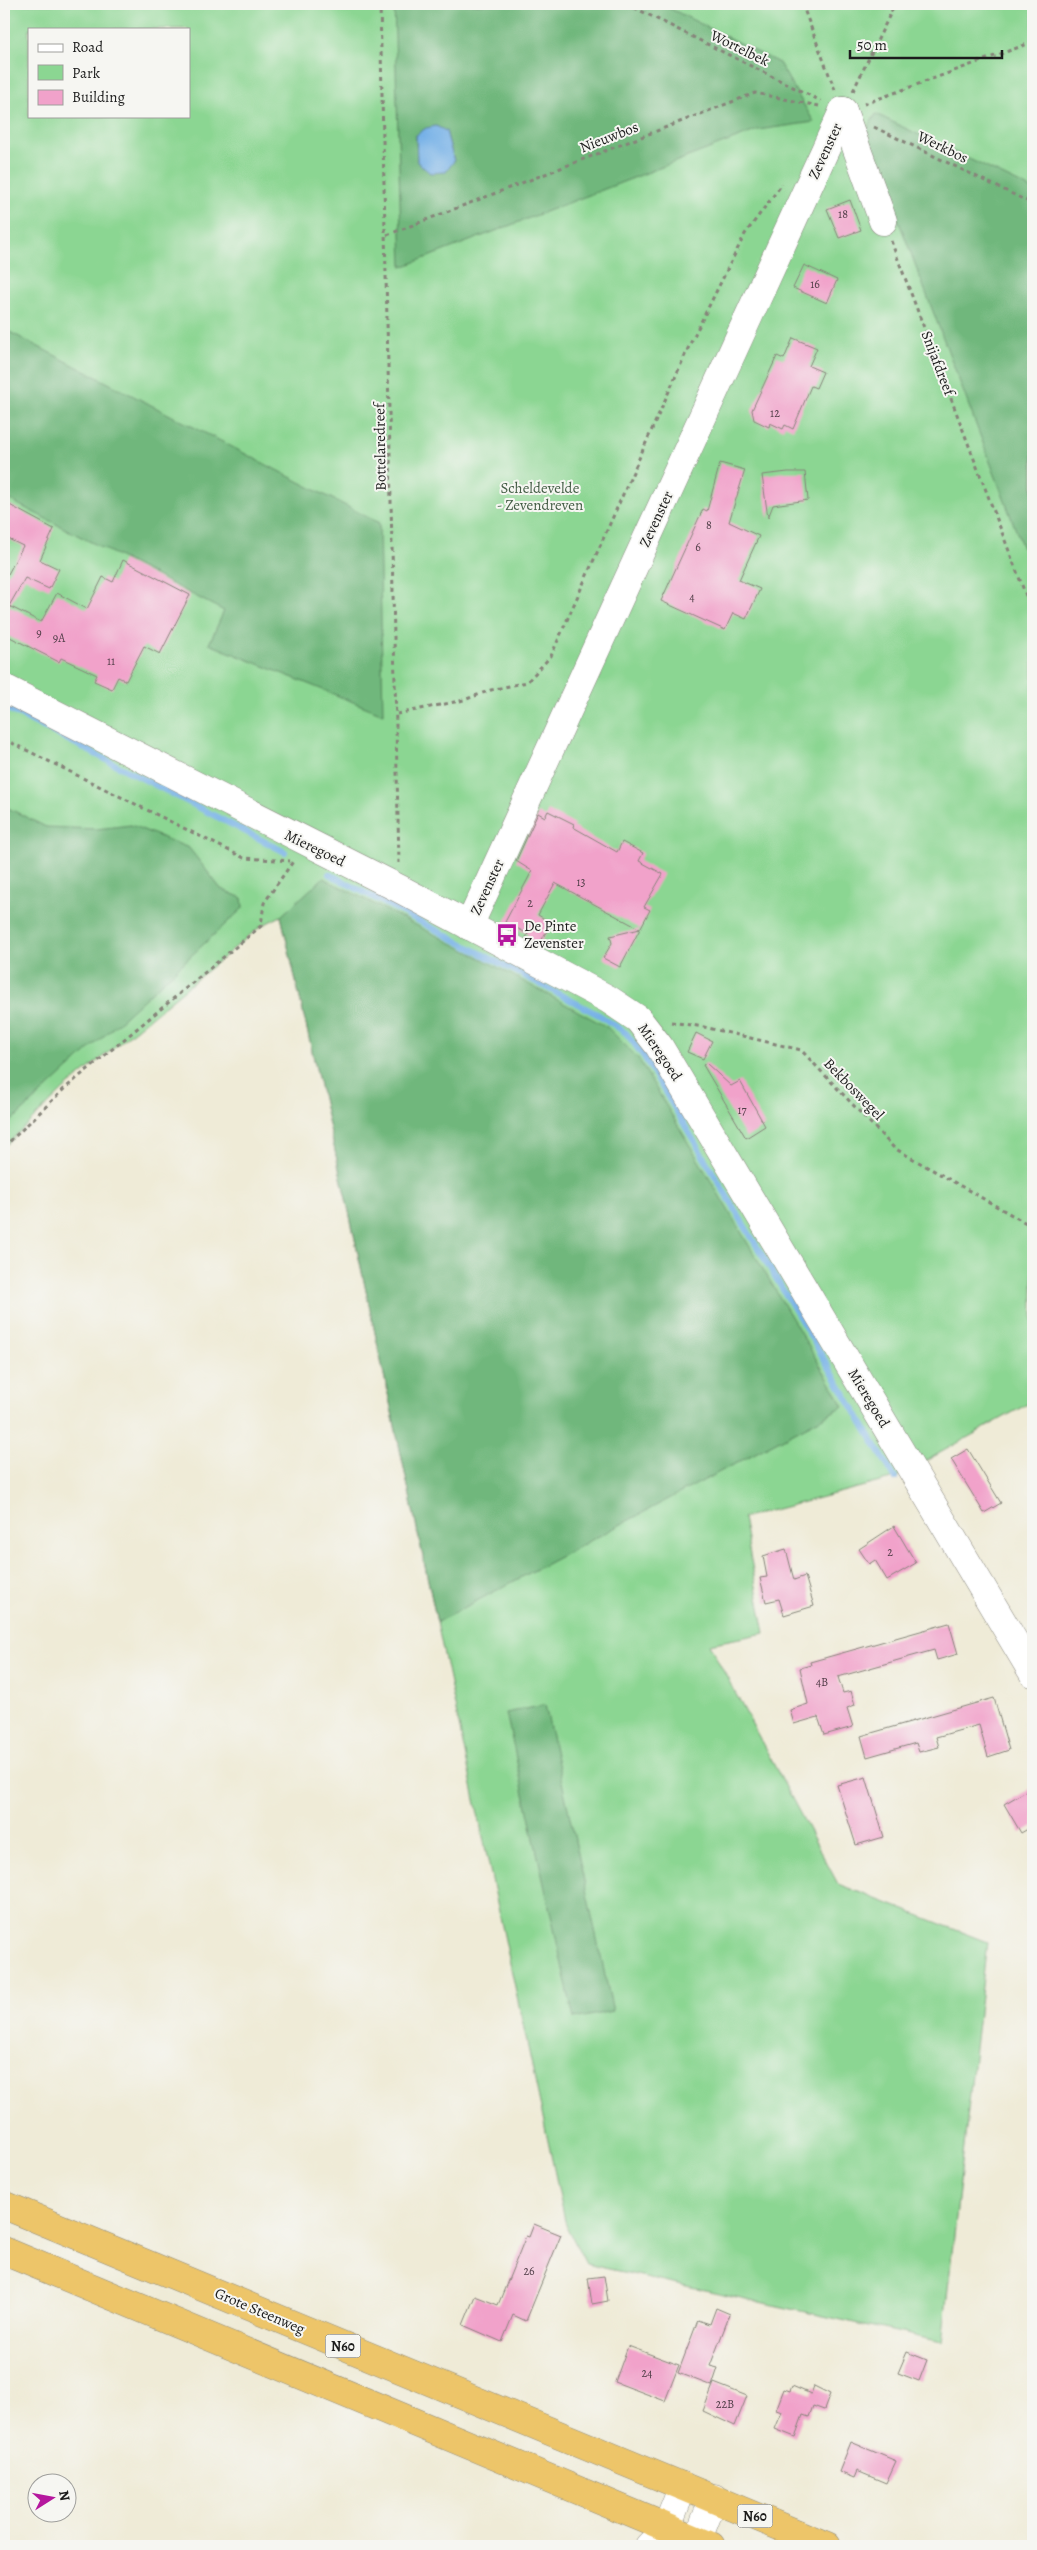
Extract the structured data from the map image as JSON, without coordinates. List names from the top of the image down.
{
  "streets": {
    "highway": ["Grote Steenweg", "N60"],
    "street": ["Zevenster", "Mieregoed"],
    "path": [
      "Wortelbek",
      "Nieuwbos",
      "Werkbos",
      "Snijafdreef",
      "Bottelaredreef",
      "Bekboswegel"
    ]
  },
  "crossings": [
    ["Wortelbek", "Nieuwbos"],
    ["Wortelbek", "Werkbos"],
    ["Wortelbek", "Zevenster"],
    ["Nieuwbos", "Werkbos"],
    ["Nieuwbos", "Zevenster"],
    ["Nieuwbos", "Bottelaredreef"],
    ["Werkbos", "Zevenster"],
    ["Zevenster", "Mieregoed"],
    ["Bottelaredreef", "Mieregoed"],
    ["Mieregoed", "Bekboswegel"]
  ],
  "parks": ["Scheldevelde - Zevendreven"],
  "places": {
    "bus stop": ["De Pinte Zevenster"]
  },
  "house_numbers": [
    "18",
    "16",
    "12",
    "8",
    "6",
    "4",
    "9",
    "9A",
    "11",
    "13",
    "2",
    "17",
    "2",
    "4B",
    "26",
    "24",
    "22B"
  ],
  "legend": ["Road", "Park", "Building"],
  "scale_bar": "50 m",
  "north": "right"
}
